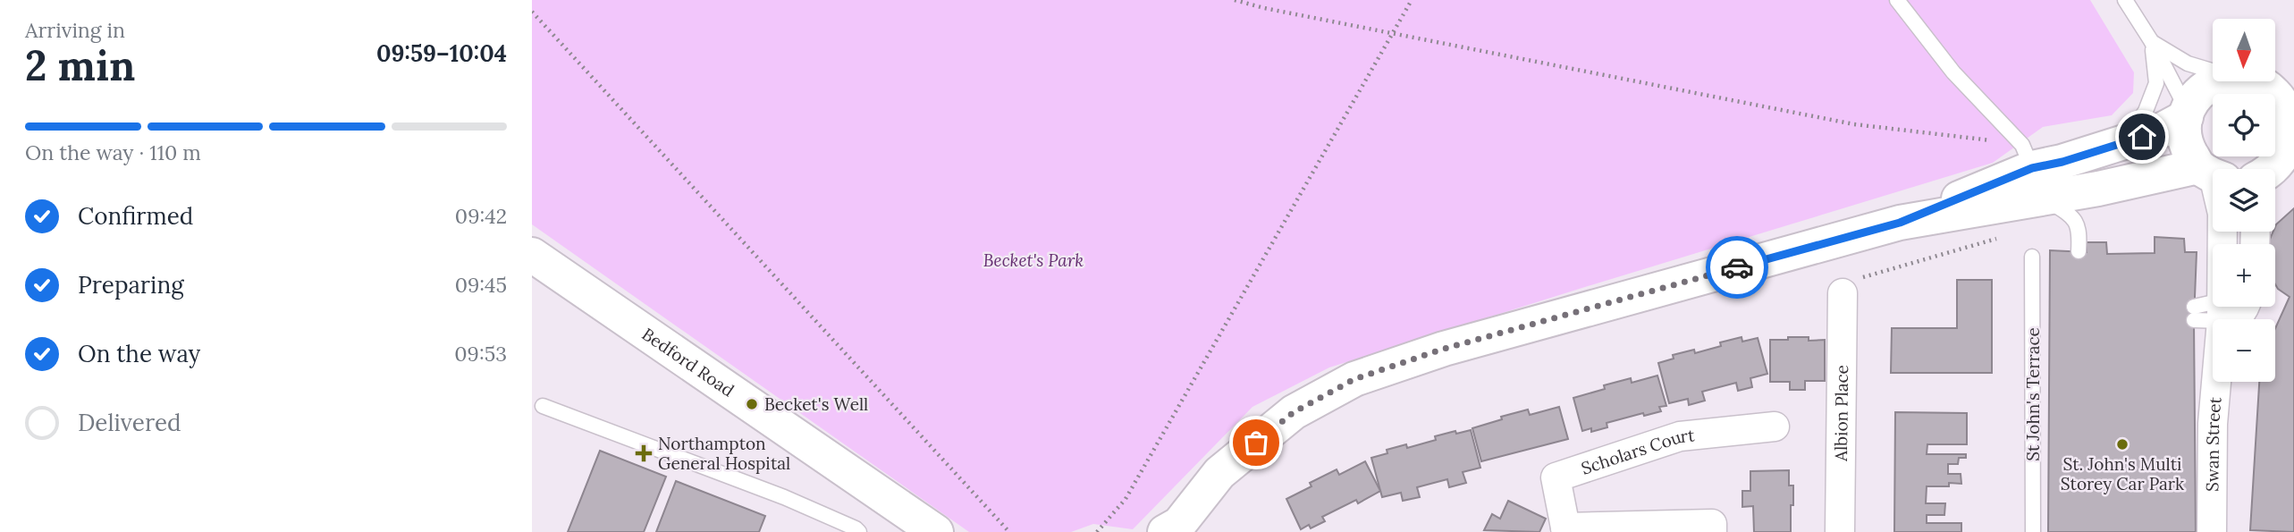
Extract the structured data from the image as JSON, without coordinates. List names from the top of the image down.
{
  "streets": {
    "main road": ["Bedford Road"],
    "street": ["Albion Place", "Swan Street", "Scholars Court"],
    "lane": ["St John's Terrace"]
  },
  "parks": ["Becket's Park"],
  "places": {
    "other": ["Becket's Well", "St. John's Multi Storey Car Park"],
    "health": ["Northampton General Hospital"]
  },
  "north": "bottom",
  "page": {
    "heading": ["2 min", "Arriving in", "09:59–10:04"],
    "map_buttons": ["+", "−"],
    "bar": "On the way · 110 m",
    "list": [
      ["Confirmed", "09:42"],
      ["Preparing", "09:45"],
      ["On the way", "09:53"],
      "Delivered"
    ]
  }
}
